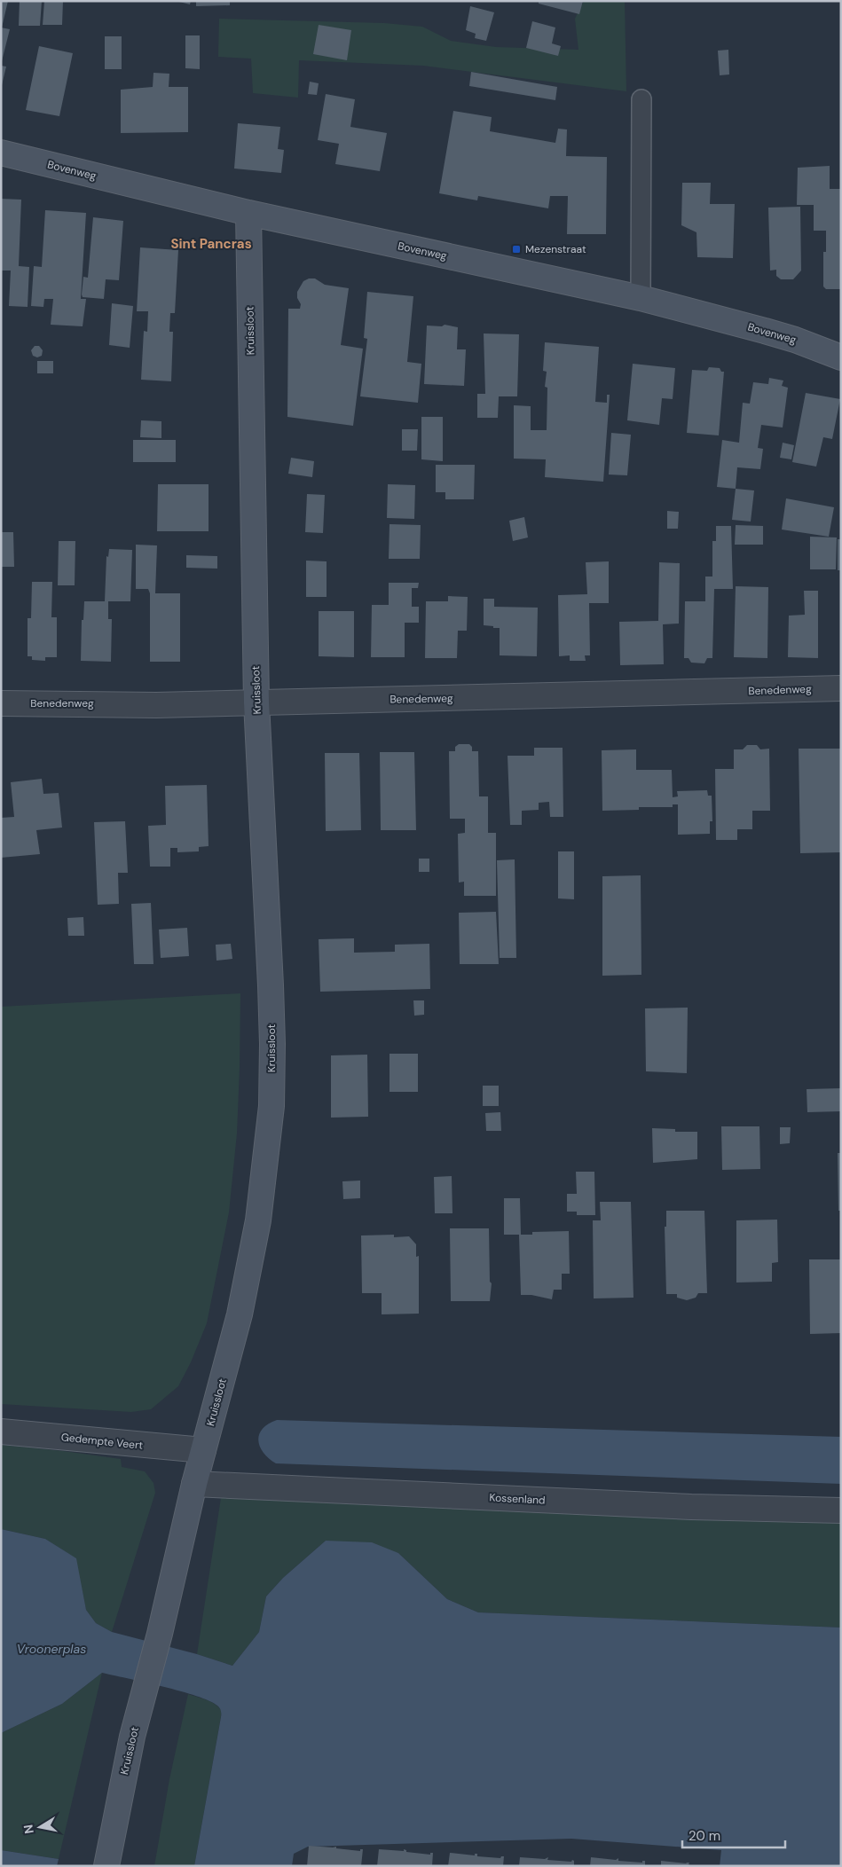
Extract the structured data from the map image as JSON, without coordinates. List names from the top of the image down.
{
  "streets": {
    "street": [
      "Bovenweg",
      "Kruissloot",
      "Benedenweg",
      "Gedempte Veert",
      "Kossenland"
    ]
  },
  "crossings": [
    ["Bovenweg", "Kruissloot"],
    ["Kruissloot", "Benedenweg"],
    ["Kruissloot", "Gedempte Veert"],
    ["Kruissloot", "Kossenland"]
  ],
  "districts": ["Sint Pancras"],
  "water": ["Vroonerplas"],
  "places": {
    "transit": ["Mezenstraat"]
  },
  "scale_bar": "20 m",
  "north": "left"
}
